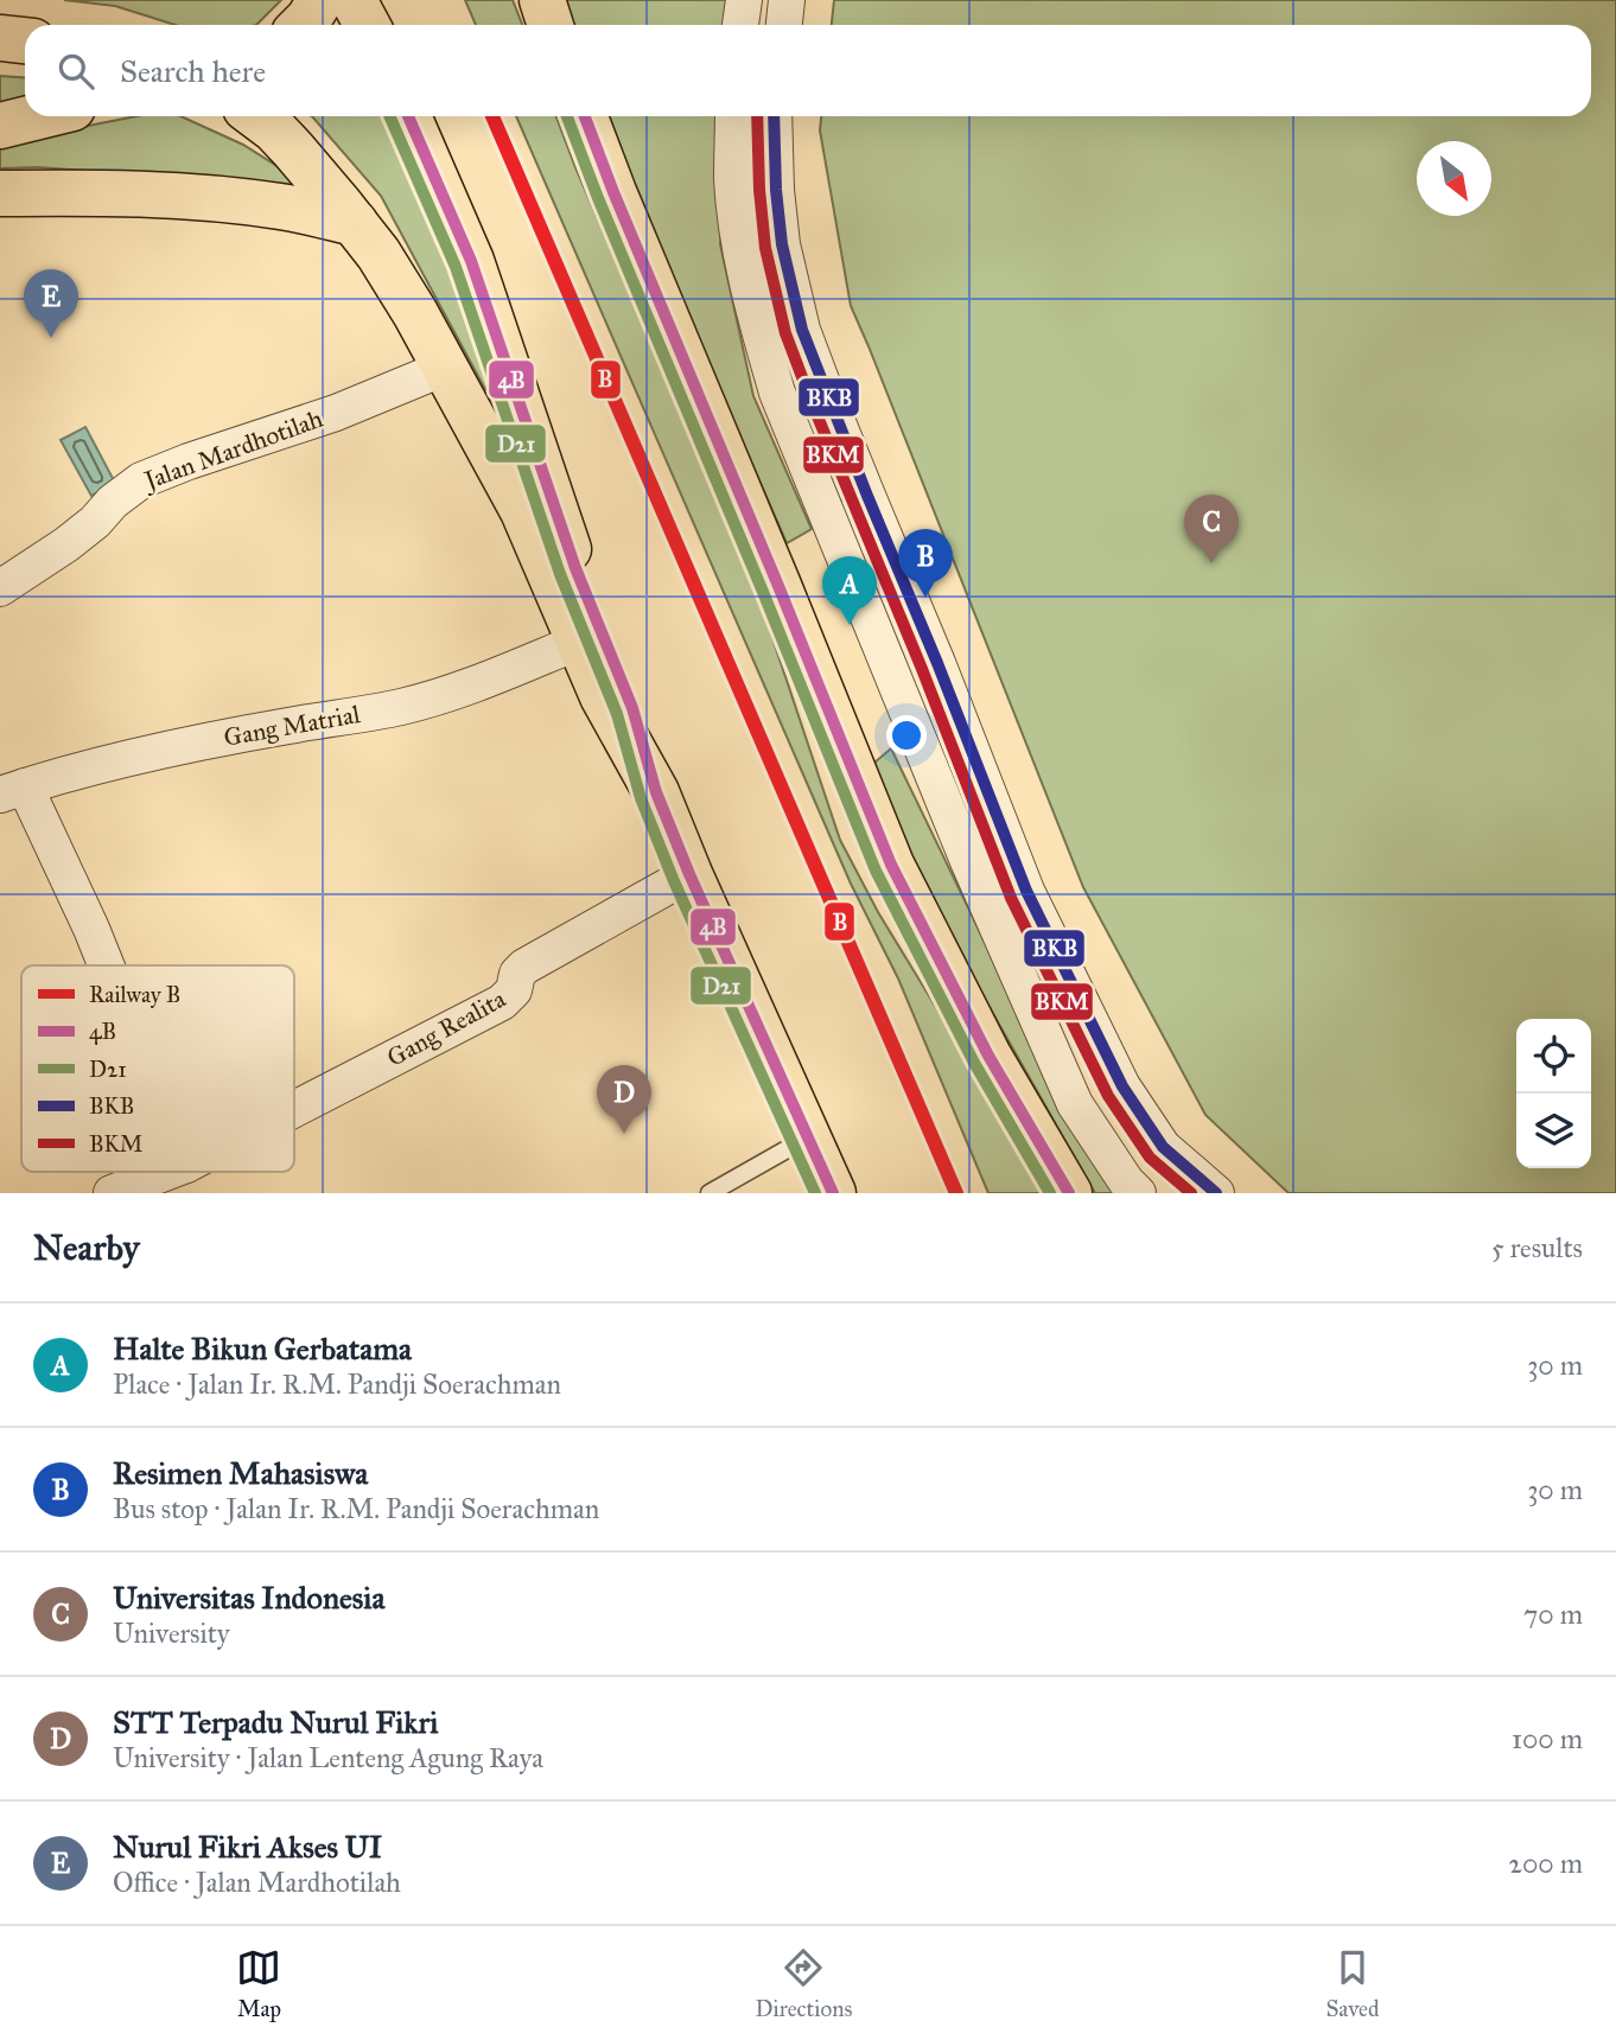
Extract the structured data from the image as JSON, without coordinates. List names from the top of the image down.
{
  "streets": {
    "street": ["Jalan Mardhotilah", "Gang Matrial", "Gang Realita"]
  },
  "lines": [
    "rail line B",
    "transit line 4B",
    "transit line D21",
    "transit line BKB",
    "transit line BKM"
  ],
  "legend": [
    "Railway B",
    "4B",
    "D21",
    "BKB",
    "BKM"
  ],
  "north": "bottom right",
  "page": {
    "search": "Search here",
    "pins": [
      "E",
      "C",
      "B",
      "A",
      "D"
    ],
    "heading": ["Nearby", "5 results"],
    "list": [
      {
        "mark": "A",
        "name": "Halte Bikun Gerbatama",
        "note": "Place · Jalan Ir. R.M. Pandji Soerachman",
        "value": "30 m"
      },
      {
        "mark": "B",
        "name": "Resimen Mahasiswa",
        "note": "Bus stop · Jalan Ir. R.M. Pandji Soerachman",
        "value": "30 m"
      },
      {
        "mark": "C",
        "name": "Universitas Indonesia",
        "note": "University",
        "value": "70 m"
      },
      {
        "mark": "D",
        "name": "STT Terpadu Nurul Fikri",
        "note": "University · Jalan Lenteng Agung Raya",
        "value": "100 m"
      },
      {
        "mark": "E",
        "name": "Nurul Fikri Akses UI",
        "note": "Office · Jalan Mardhotilah",
        "value": "200 m"
      }
    ],
    "nav": ["Map", "Directions", "Saved"]
  }
}
